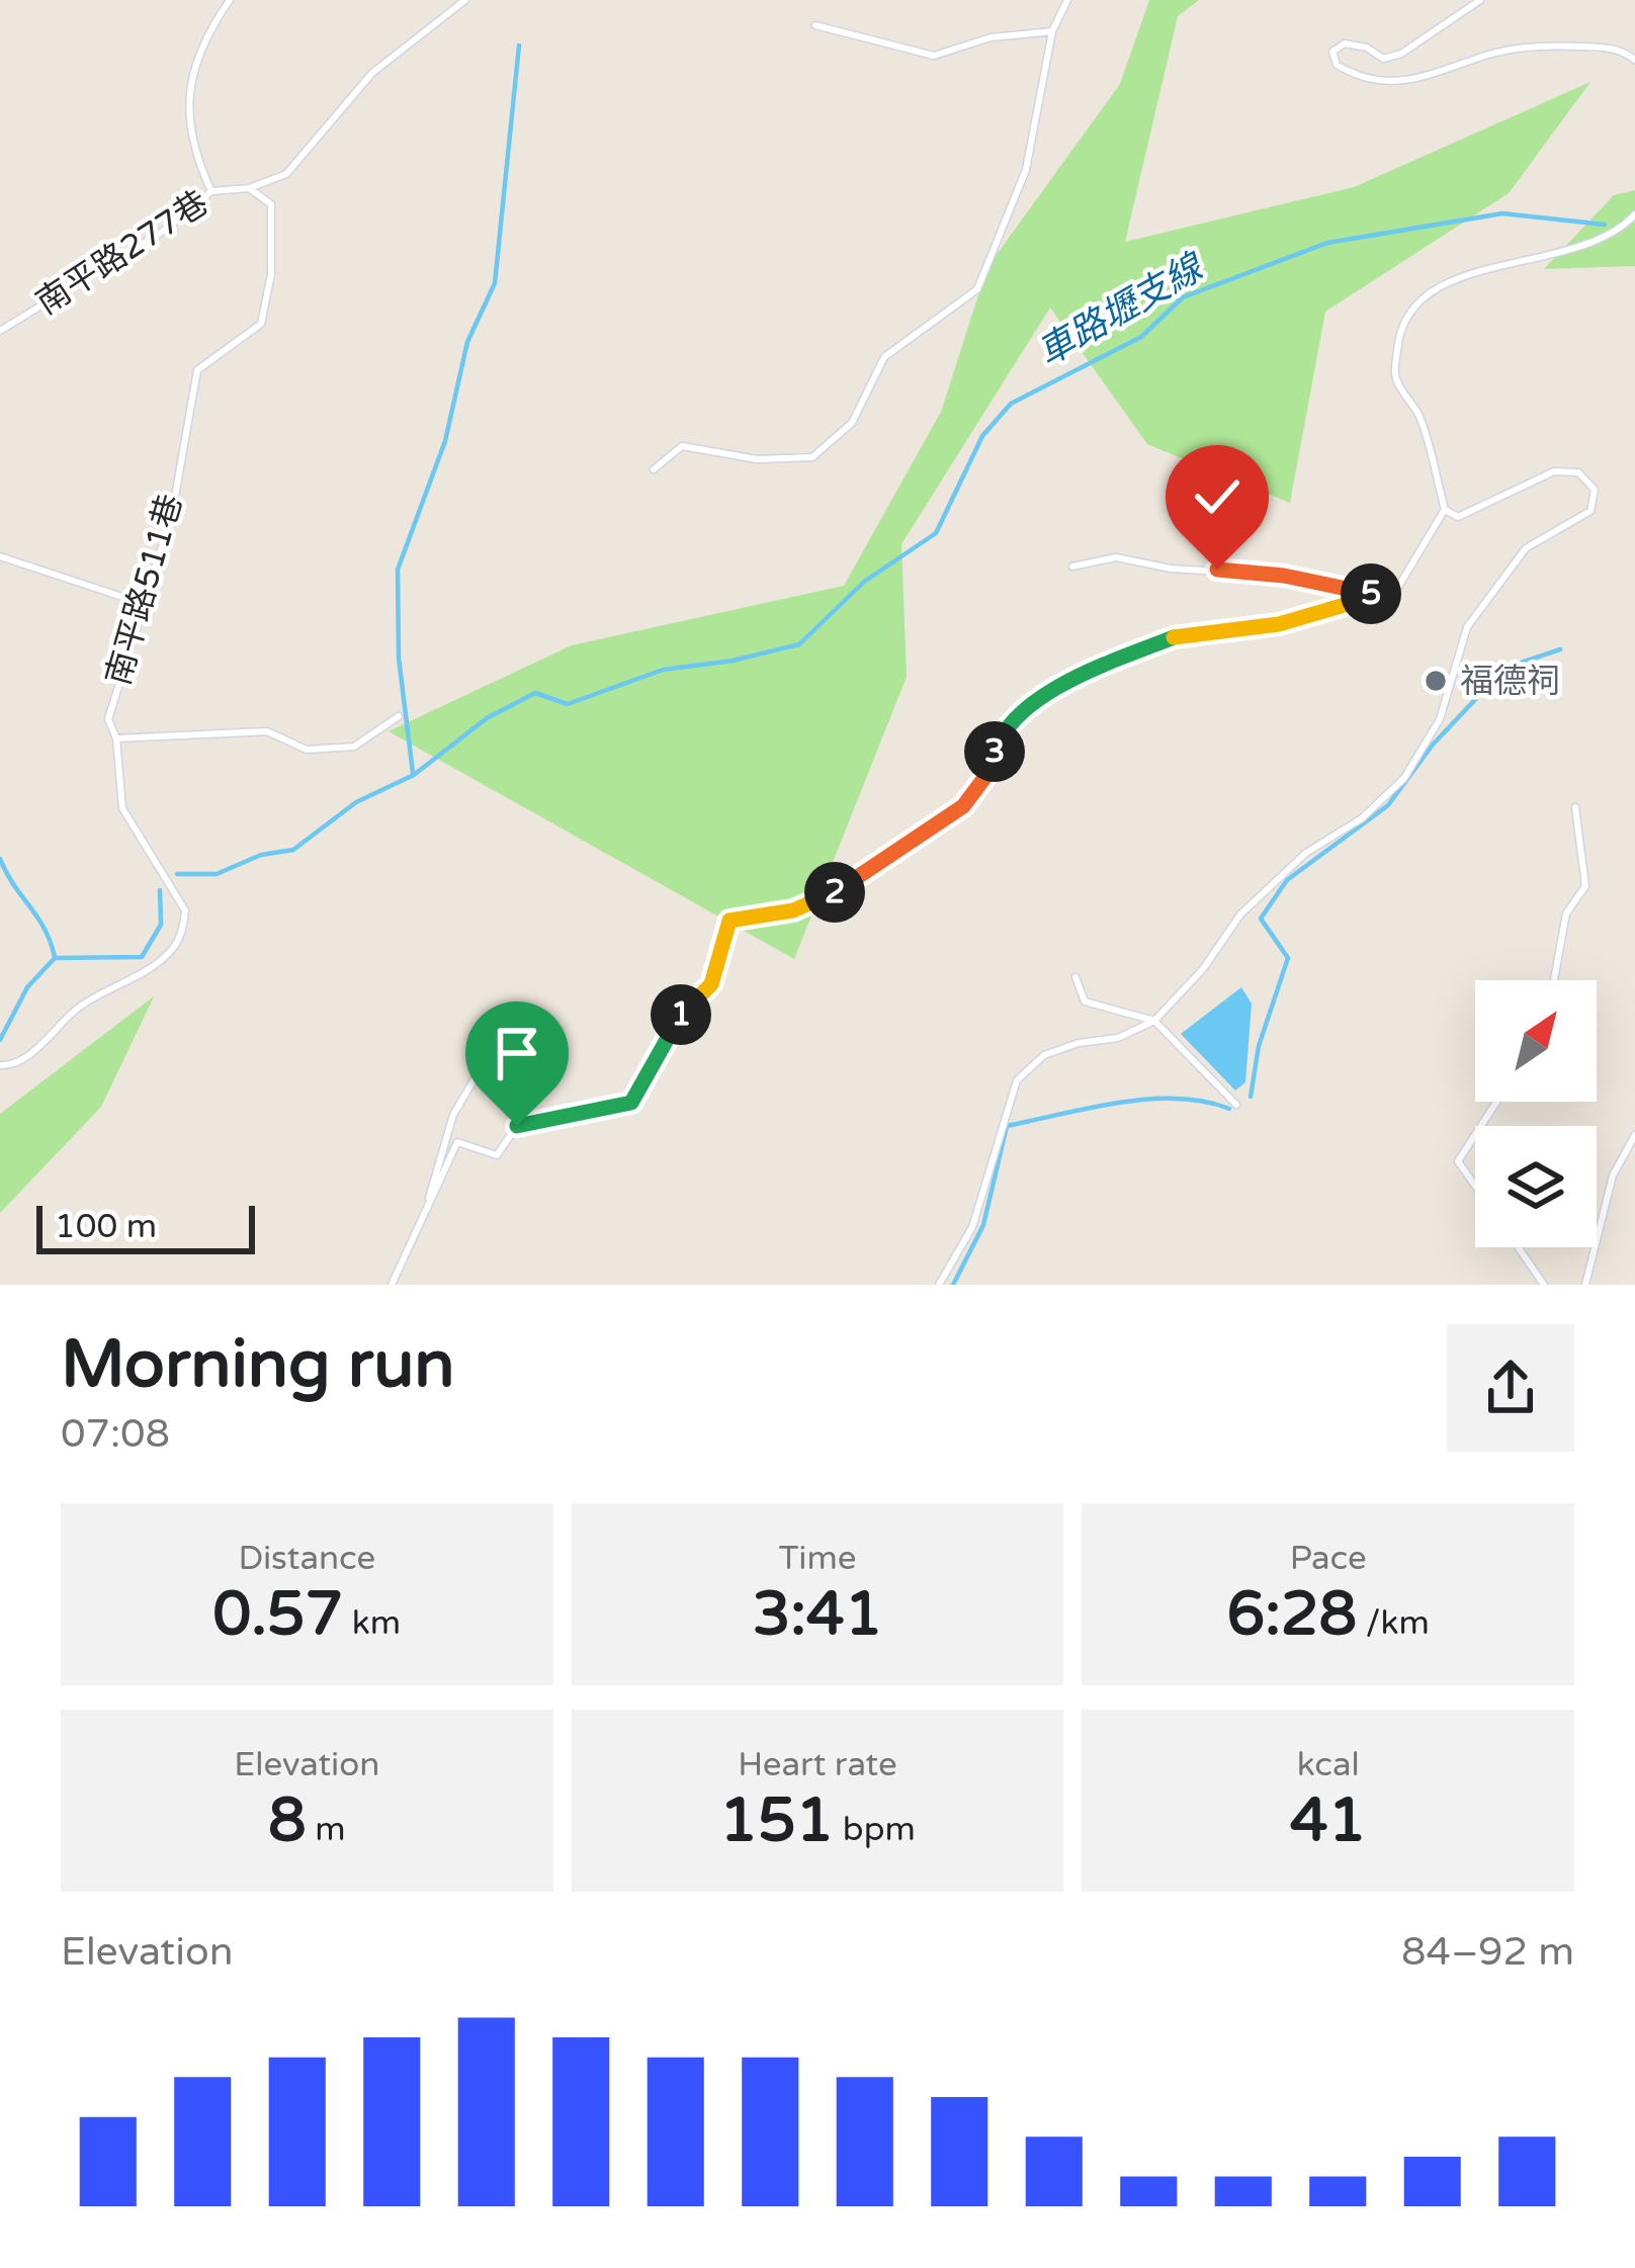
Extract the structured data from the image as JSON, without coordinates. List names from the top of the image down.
{
  "streets": {
    "lane": ["南平路277巷", "南平路511巷"]
  },
  "crossings": [
    ["南平路277巷", "南平路511巷"]
  ],
  "water": ["車路壢支線"],
  "places": ["福德祠"],
  "scale_bar": "100 m",
  "north": "top right",
  "page": {
    "pins": [
      "5",
      "3",
      "2",
      "1"
    ],
    "scale": "100 m",
    "heading": ["Morning run", "07:08"],
    "stats": [
      ["Distance", "0.57 km"],
      ["Time", "3:41"],
      ["Pace", "6:28 /km"],
      ["Elevation", "8 m"],
      ["Heart rate", "151 bpm"],
      ["kcal", "41"]
    ],
    "chart": ["Elevation", "84–92 m"]
  }
}
